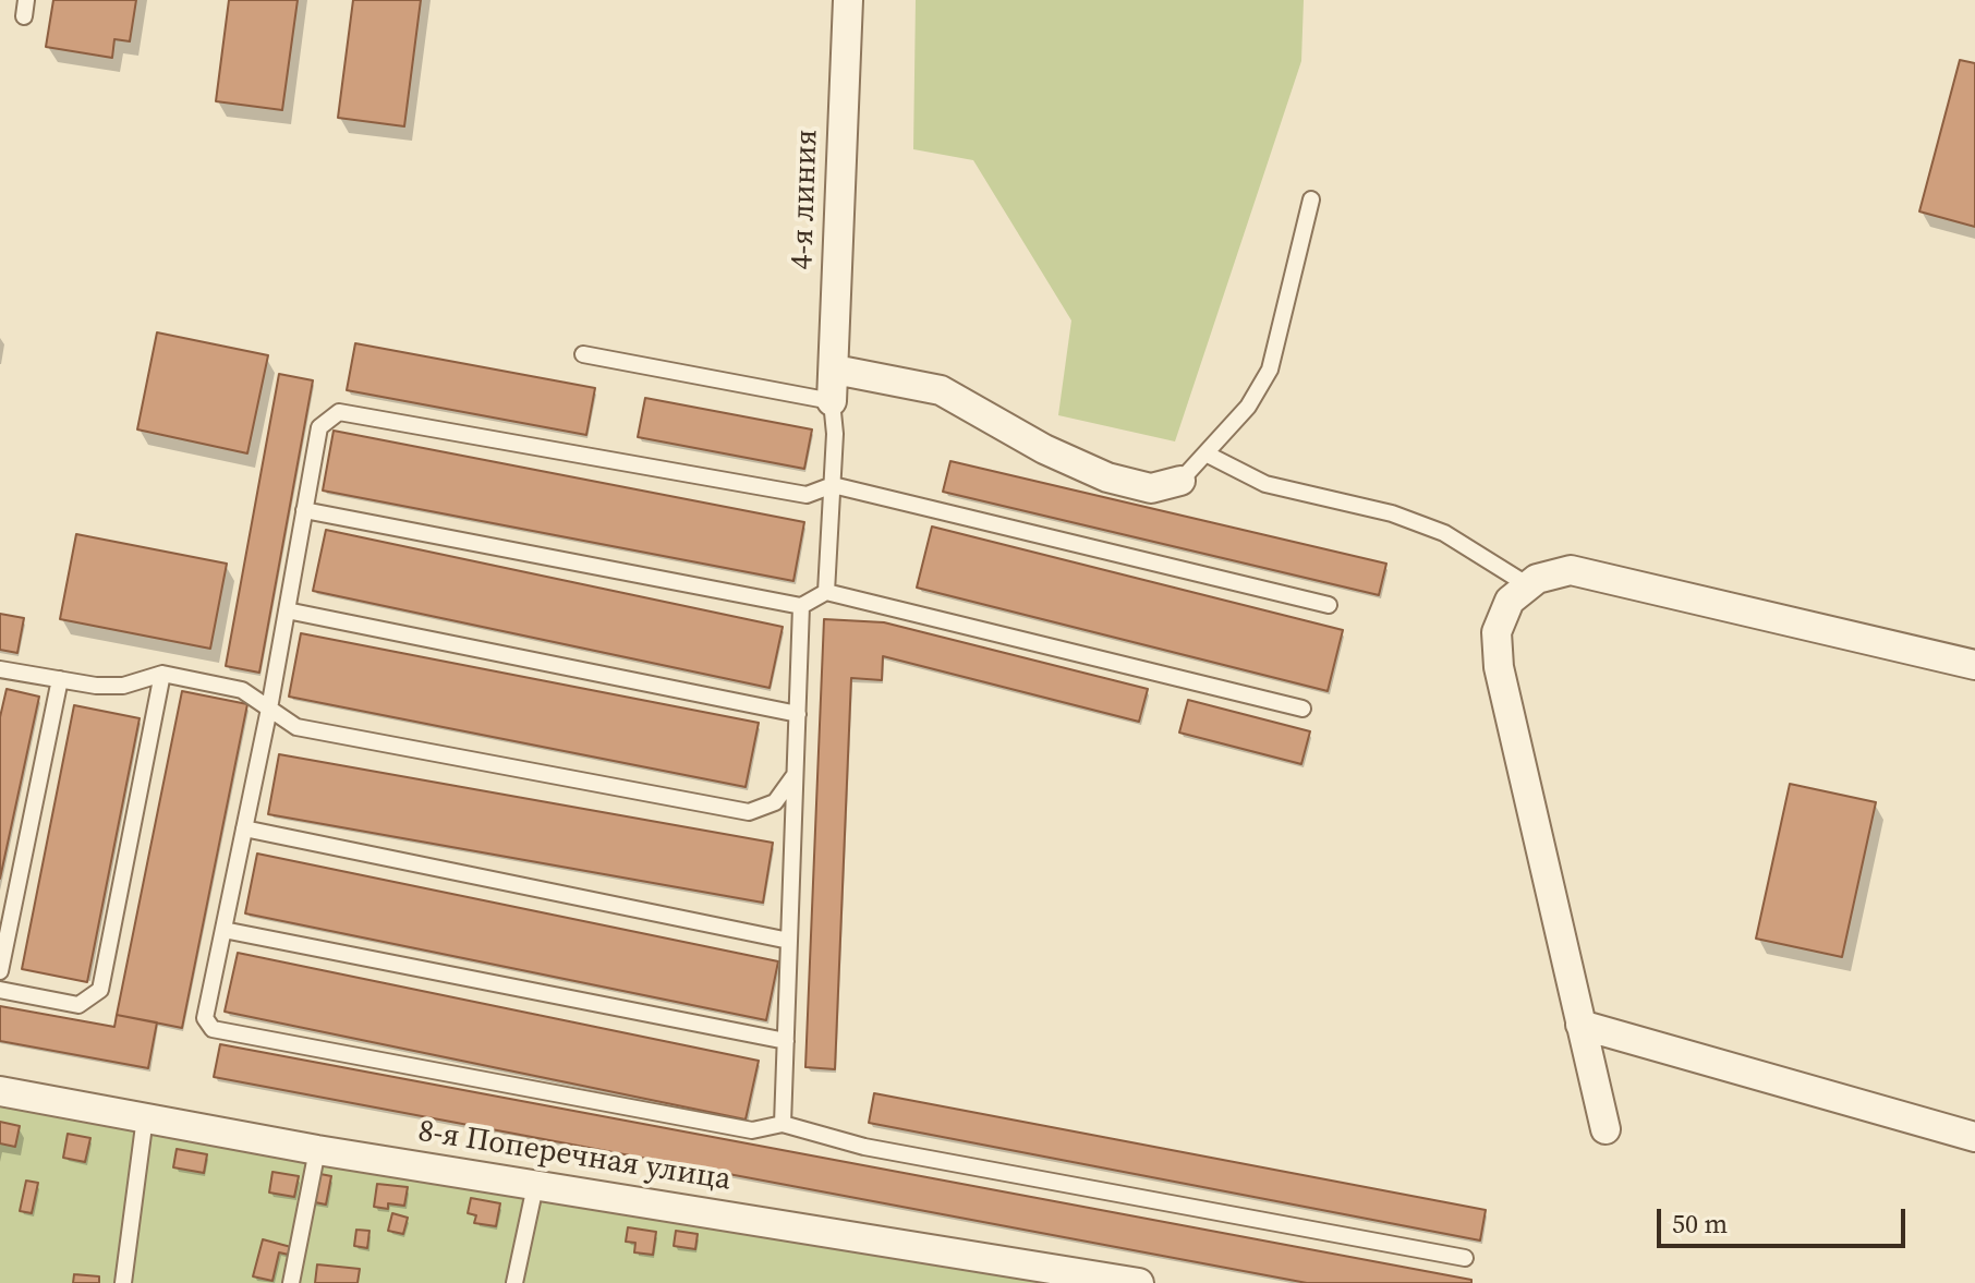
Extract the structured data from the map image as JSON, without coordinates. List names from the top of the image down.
{
  "streets": {
    "street": ["4-я линия", "8-я Поперечная улица"]
  },
  "scale_bar": "50 m"
}
